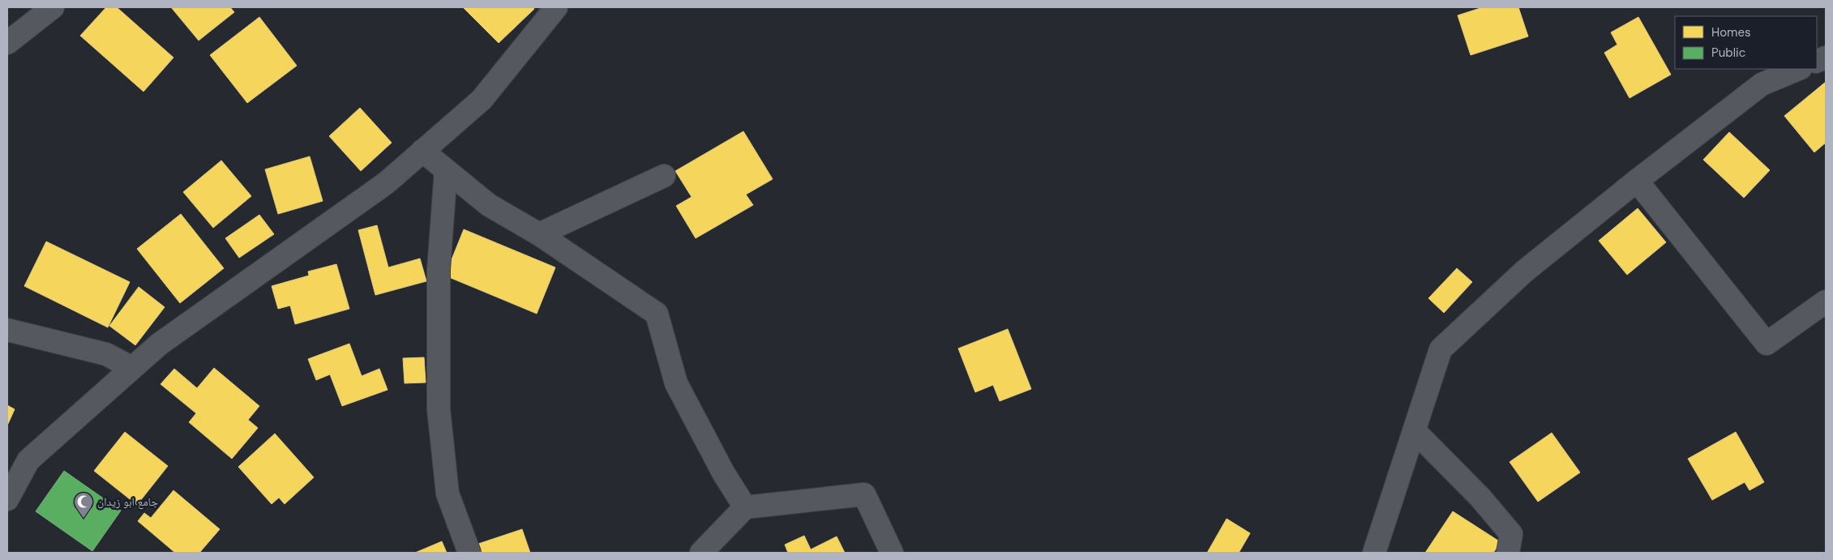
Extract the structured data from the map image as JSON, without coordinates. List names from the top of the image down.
{
  "places": {
    "mosque": ["جامع ابو زيدان"]
  },
  "legend": ["Homes", "Public"]
}
